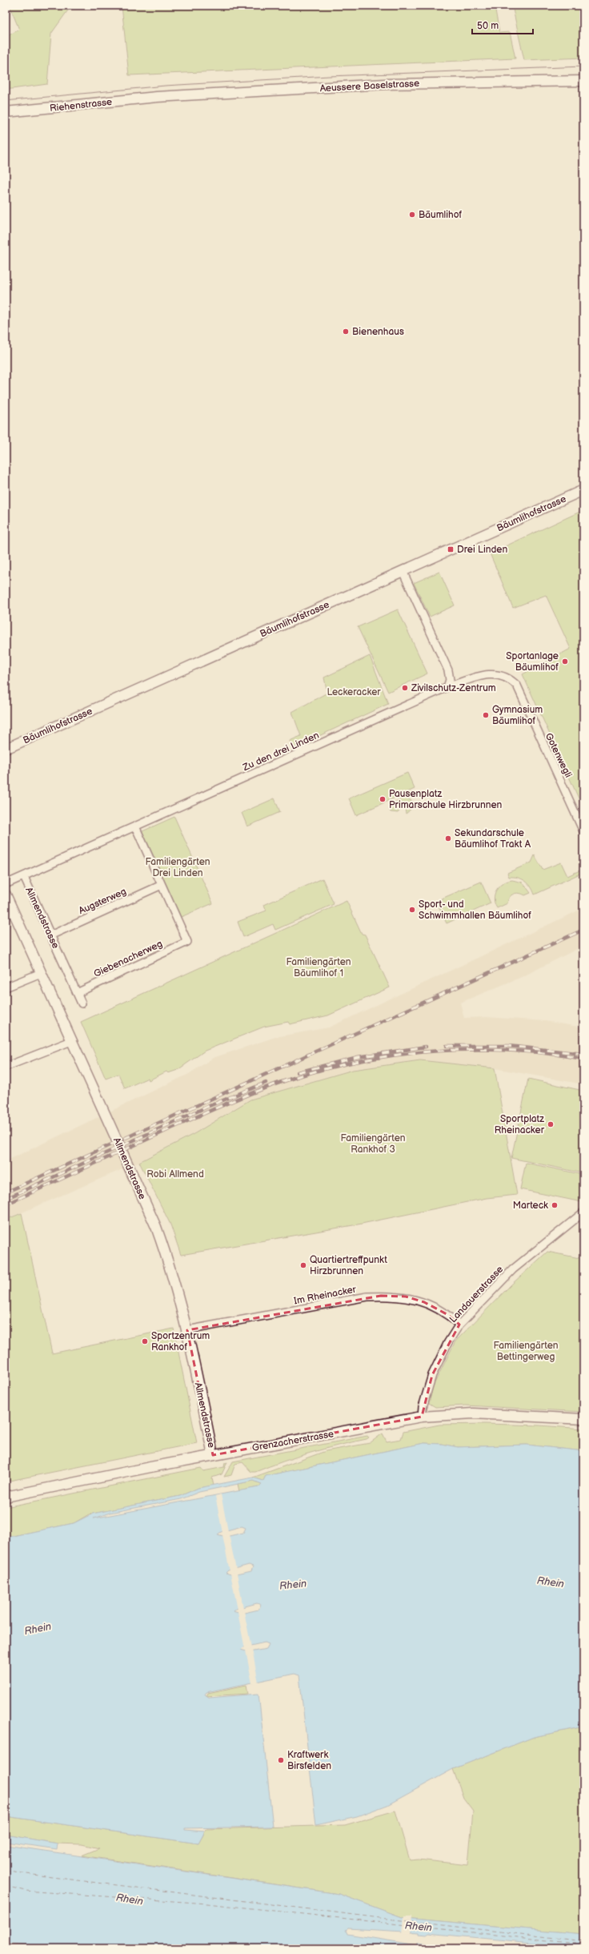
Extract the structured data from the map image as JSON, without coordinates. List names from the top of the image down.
{
  "streets": {
    "main road": [
      "Aeussere Baselstrasse",
      "Riehenstrasse",
      "Bäumlihofstrasse",
      "Allmendstrasse",
      "Grenzacherstrasse"
    ],
    "street": [
      "Zu den drei Linden",
      "Gotenwegli",
      "Augsterweg",
      "Giebenacherweg",
      "Landauerstrasse",
      "Im Rheinacker"
    ]
  },
  "crossings": [
    ["Aeussere Baselstrasse", "Riehenstrasse"],
    ["Zu den drei Linden", "Gotenwegli"],
    ["Zu den drei Linden", "Allmendstrasse"],
    ["Augsterweg", "Allmendstrasse"],
    ["Augsterweg", "Giebenacherweg"],
    ["Allmendstrasse", "Giebenacherweg"],
    ["Allmendstrasse", "Im Rheinacker"],
    ["Allmendstrasse", "Grenzacherstrasse"],
    ["Landauerstrasse", "Im Rheinacker"],
    ["Landauerstrasse", "Grenzacherstrasse"]
  ],
  "water": ["Rhein"],
  "parks": [
    "Leckeracker",
    "Familiengärten Drei Linden",
    "Familiengärten Bäumlihof 1",
    "Familiengärten Rankhof 3",
    "Robi Allmend",
    "Familiengärten Bettingerweg"
  ],
  "places": {
    "other": [
      "Bäumlihof",
      "Bienenhaus",
      "Sportanlage Bäumlihof",
      "Zivilschutz-Zentrum",
      "Gymnasium Bäumlihof",
      "Pausenplatz Primarschule Hirzbrunnen",
      "Sekundarschule Bäumlihof Trakt A",
      "Sport- und Schwimmhallen Bäumlihof",
      "Sportplatz Rheinacker",
      "Marteck",
      "Quartiertreffpunkt Hirzbrunnen",
      "Sportzentrum Rankhof",
      "Kraftwerk Birsfelden"
    ],
    "transit": ["Drei Linden"]
  },
  "scale_bar": "50 m"
}
